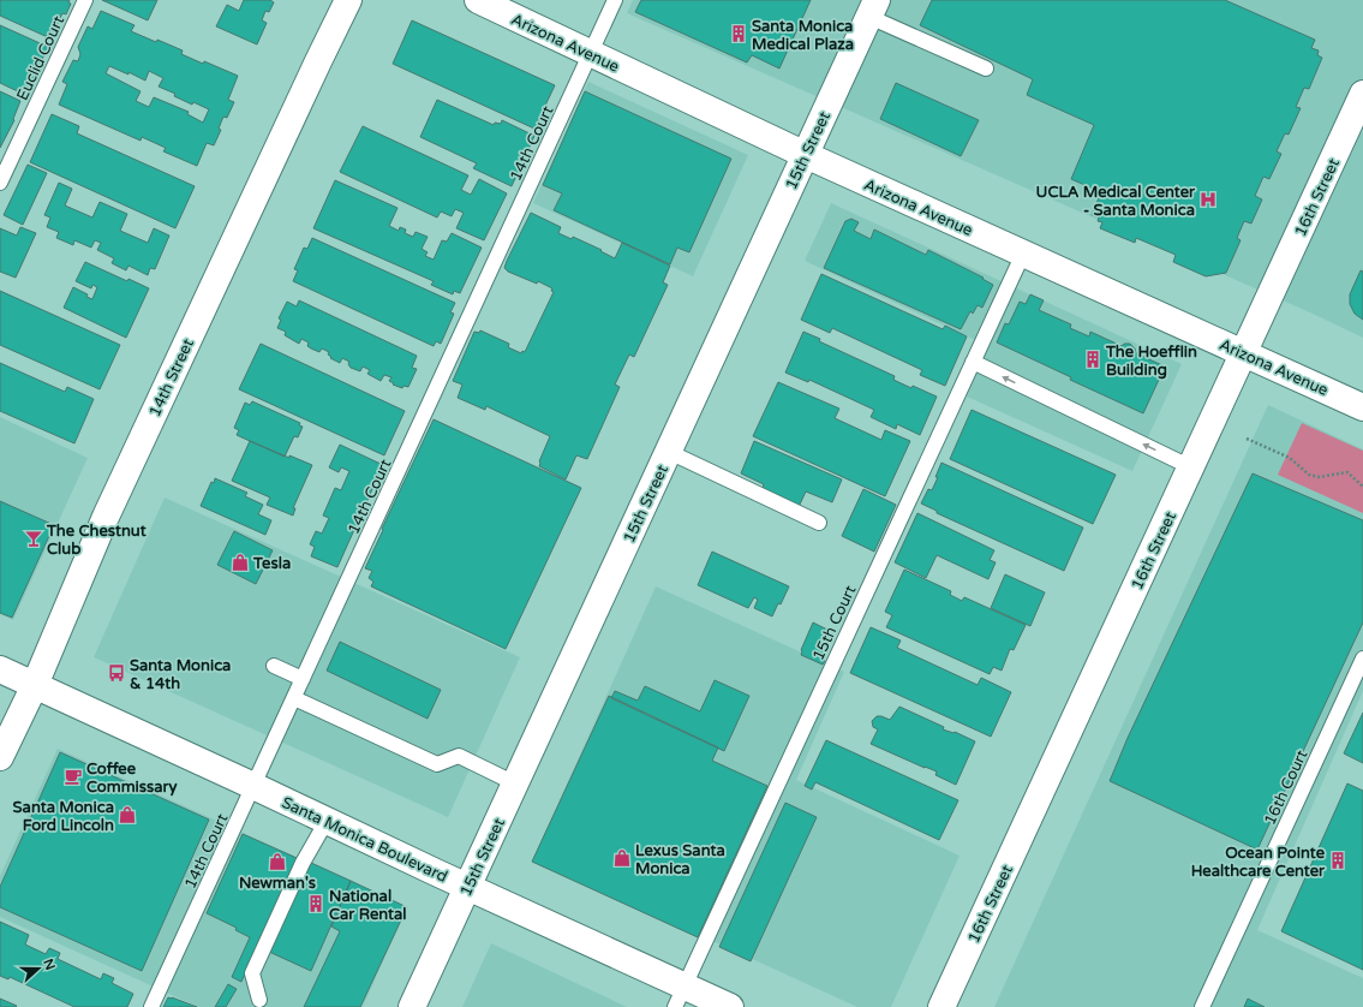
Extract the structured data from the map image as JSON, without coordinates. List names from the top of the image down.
{
  "streets": {
    "street": [
      "Arizona Avenue",
      "15th Street",
      "16th Street",
      "14th Street",
      "Santa Monica Boulevard"
    ],
    "lane": [
      "Euclid Court",
      "14th Court",
      "15th Court",
      "16th Court"
    ]
  },
  "crossings": [
    ["Arizona Avenue", "14th Court"],
    ["Arizona Avenue", "15th Street"],
    ["Arizona Avenue", "16th Street"],
    ["Arizona Avenue", "15th Court"],
    ["14th Court", "Santa Monica Boulevard"],
    ["15th Street", "Santa Monica Boulevard"],
    ["14th Street", "Santa Monica Boulevard"],
    ["15th Court", "Santa Monica Boulevard"]
  ],
  "places": {
    "building": [
      "Santa Monica Medical Plaza",
      "The Hoefflin Building",
      "Ocean Pointe Healthcare Center",
      "National Car Rental"
    ],
    "hospital": ["UCLA Medical Center - Santa Monica"],
    "bar": ["The Chestnut Club"],
    "shop": [
      "Tesla",
      "Santa Monica Ford Lincoln",
      "Lexus Santa Monica",
      "Newman's"
    ],
    "bus stop": ["Santa Monica & 14th"],
    "cafe": ["Coffee Commissary"]
  },
  "north": "right"
}
